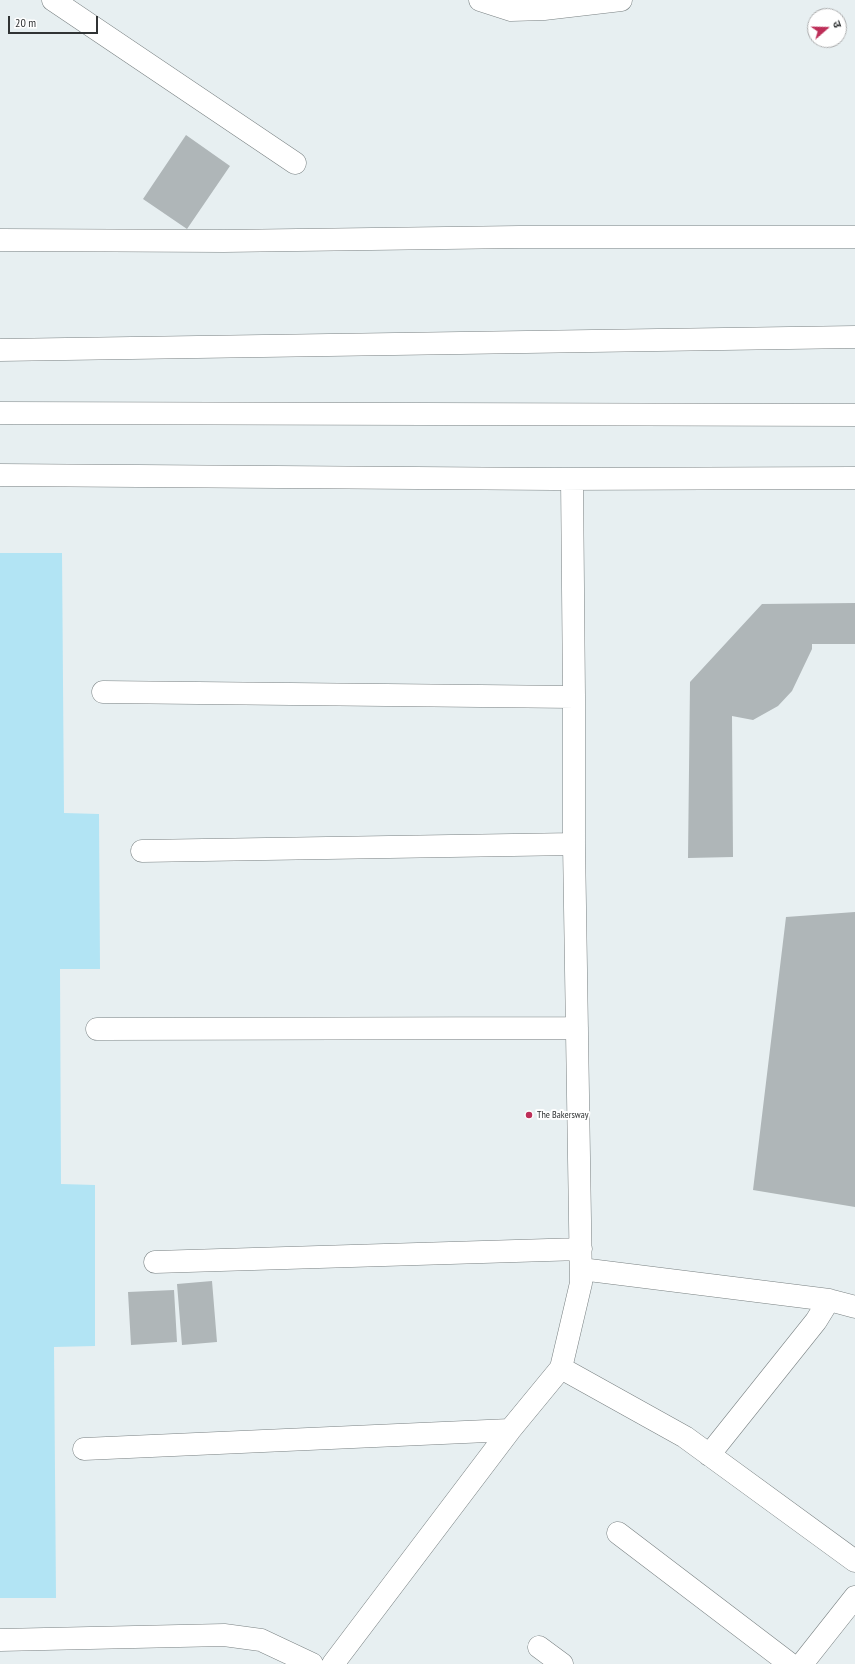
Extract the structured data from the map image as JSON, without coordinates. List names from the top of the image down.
{
  "places": ["The Bakersway"],
  "scale_bar": "20 m",
  "north": "right"
}
